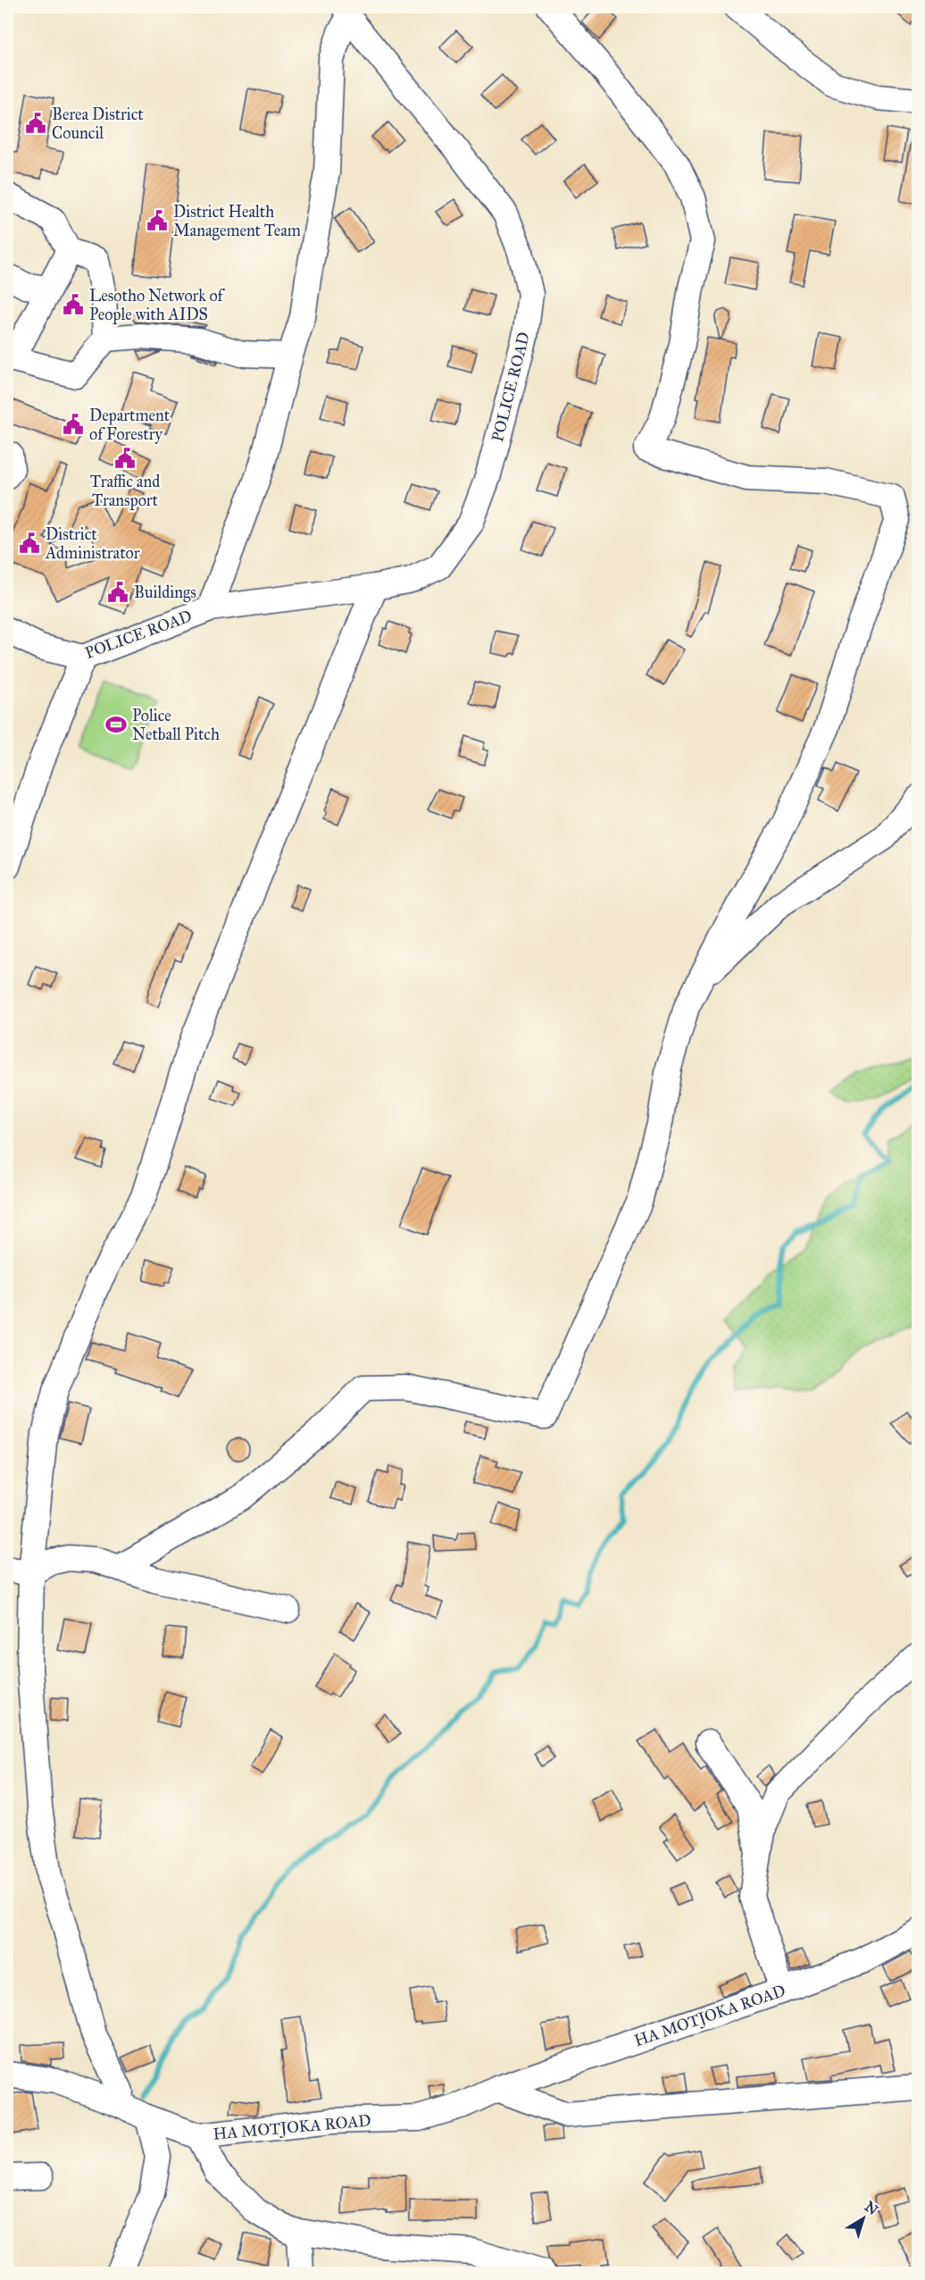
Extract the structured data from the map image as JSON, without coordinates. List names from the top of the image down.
{
  "streets": {
    "street": ["POLICE ROAD", "HA MOTJOKA ROAD"]
  },
  "places": {
    "public building": [
      "Berea District Council",
      "District Health Management Team",
      "Lesotho Network of People with AIDS",
      "Department of Forestry",
      "Traffic and Transport",
      "District Administrator",
      "Buildings"
    ],
    "sports": ["Police Netball Pitch"]
  },
  "north": "top right"
}
